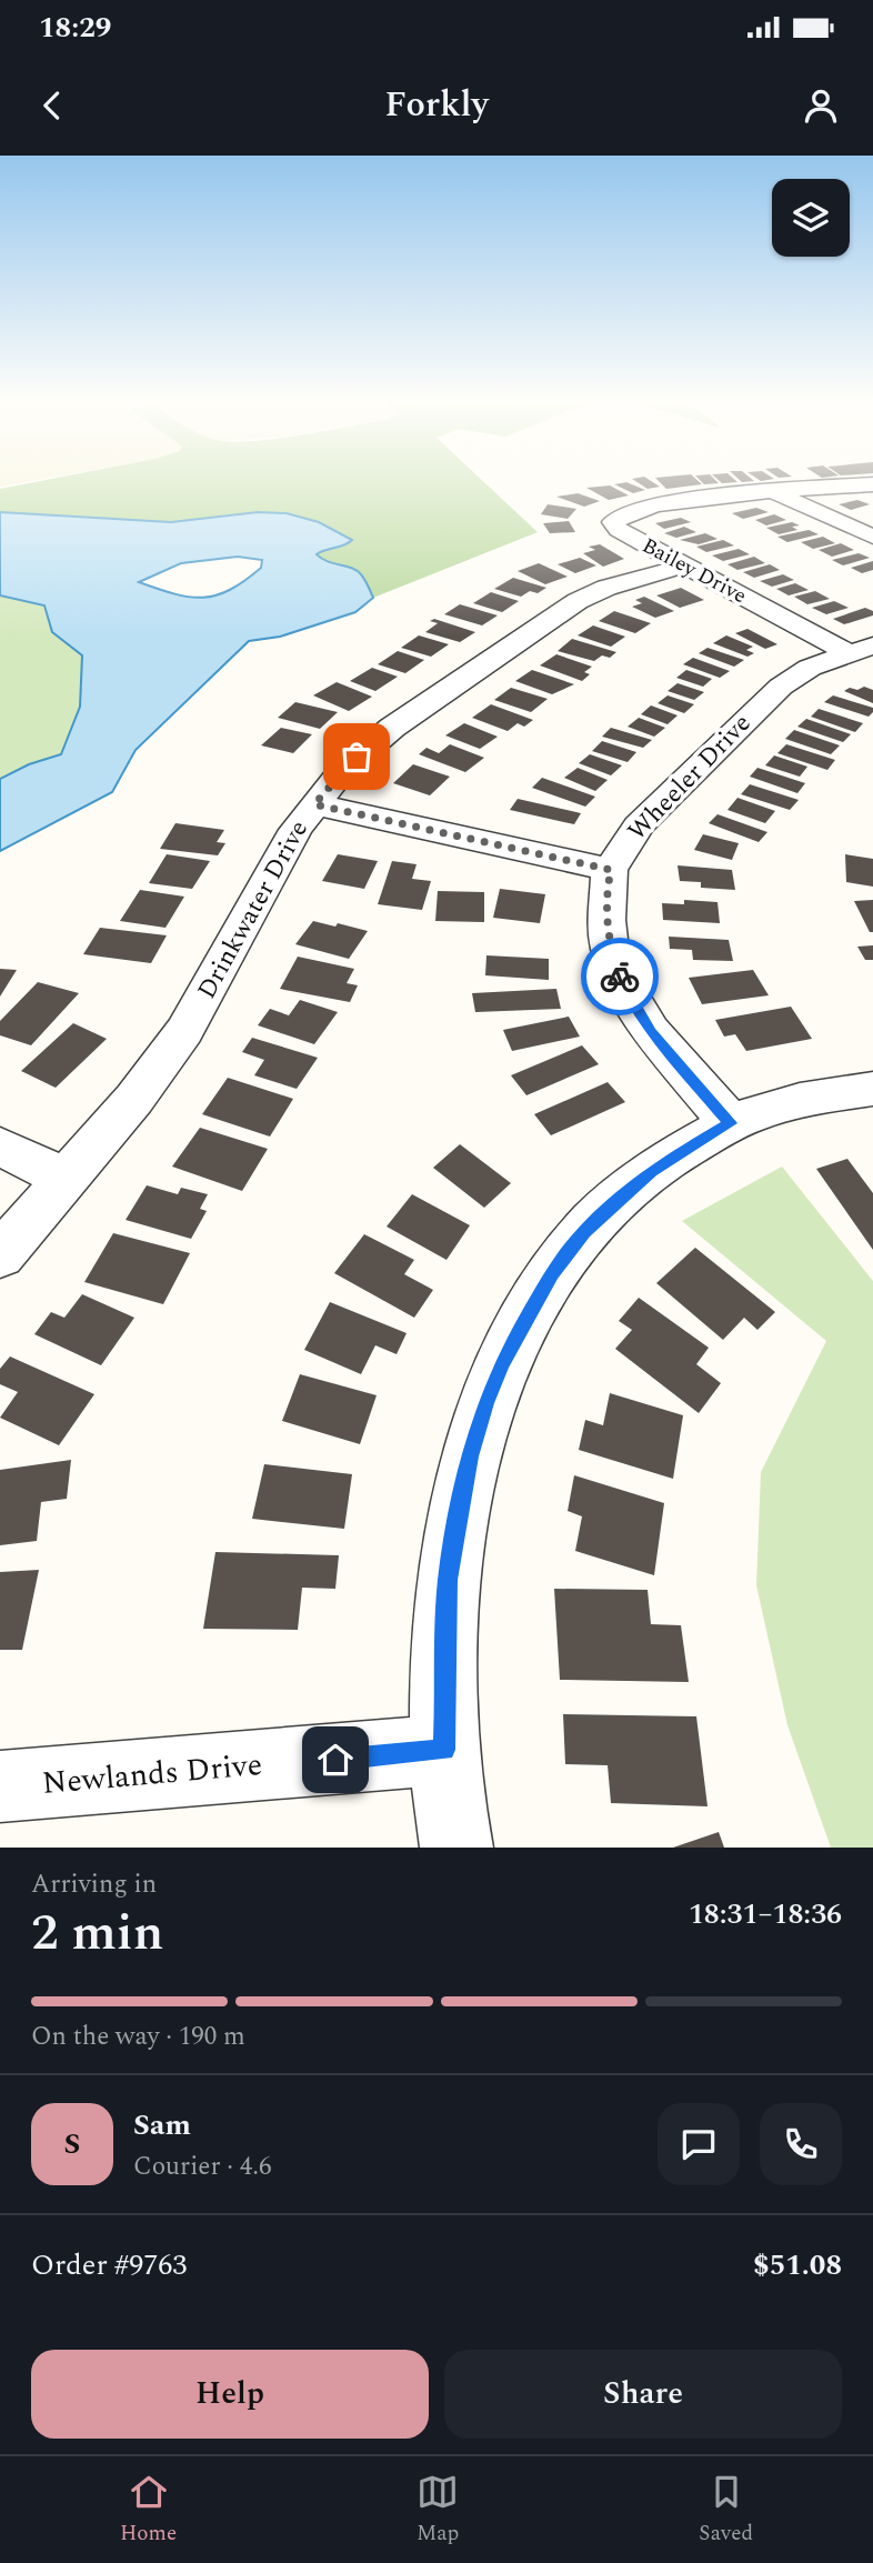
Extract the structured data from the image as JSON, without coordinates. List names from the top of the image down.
{
  "streets": {
    "street": [
      "Bailey Drive",
      "Wheeler Drive",
      "Drinkwater Drive",
      "Newlands Drive"
    ]
  },
  "crossings": [
    ["Bailey Drive", "Wheeler Drive"],
    ["Bailey Drive", "Drinkwater Drive"]
  ],
  "page": {
    "status": "18:29",
    "header": "Forkly",
    "heading": ["2 min", "Arriving in", "18:31–18:36"],
    "panel": [
      "Sam",
      "Courier · 4.6",
      "Order #9763",
      "$51.08"
    ],
    "bar": "On the way · 190 m",
    "round": "S",
    "buttons": ["Help", "Share"],
    "tabs": ["Home", "Map", "Saved"]
  }
}
